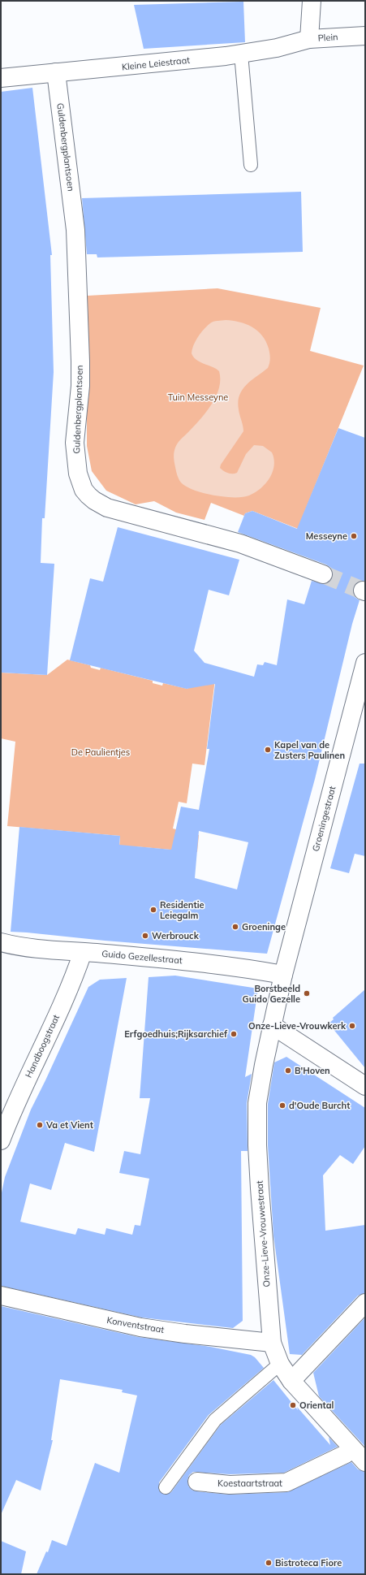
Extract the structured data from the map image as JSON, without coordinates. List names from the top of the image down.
{
  "streets": {
    "street": [
      "Plein",
      "Kleine Leiestraat",
      "Guldenbergplantsoen",
      "Groeningestraat",
      "Guido Gezellestraat",
      "Handboogstraat",
      "Onze-Lieve-Vrouwestraat",
      "Konventstraat",
      "Koestaartstraat"
    ]
  },
  "crossings": [
    ["Plein", "Kleine Leiestraat"],
    ["Kleine Leiestraat", "Guldenbergplantsoen"],
    ["Groeningestraat", "Guido Gezellestraat"],
    ["Groeningestraat", "Onze-Lieve-Vrouwestraat"],
    ["Guido Gezellestraat", "Handboogstraat"],
    ["Guido Gezellestraat", "Onze-Lieve-Vrouwestraat"],
    ["Onze-Lieve-Vrouwestraat", "Konventstraat"],
    ["Onze-Lieve-Vrouwestraat", "Koestaartstraat"]
  ],
  "parks": ["Tuin Messeyne", "De Paulientjes"],
  "places": [
    "Messeyne",
    "Kapel van de Zusters Paulinen",
    "Residentie Leiegalm",
    "Groeninge",
    "Werbrouck",
    "Borstbeeld Guido Gezelle",
    "Onze-Lieve-Vrouwkerk",
    "Erfgoedhuis;Rijksarchief",
    "B'Hoven",
    "d'Oude Burcht",
    "Va et Vient",
    "Oriental",
    "Bistroteca Fiore"
  ]
}
